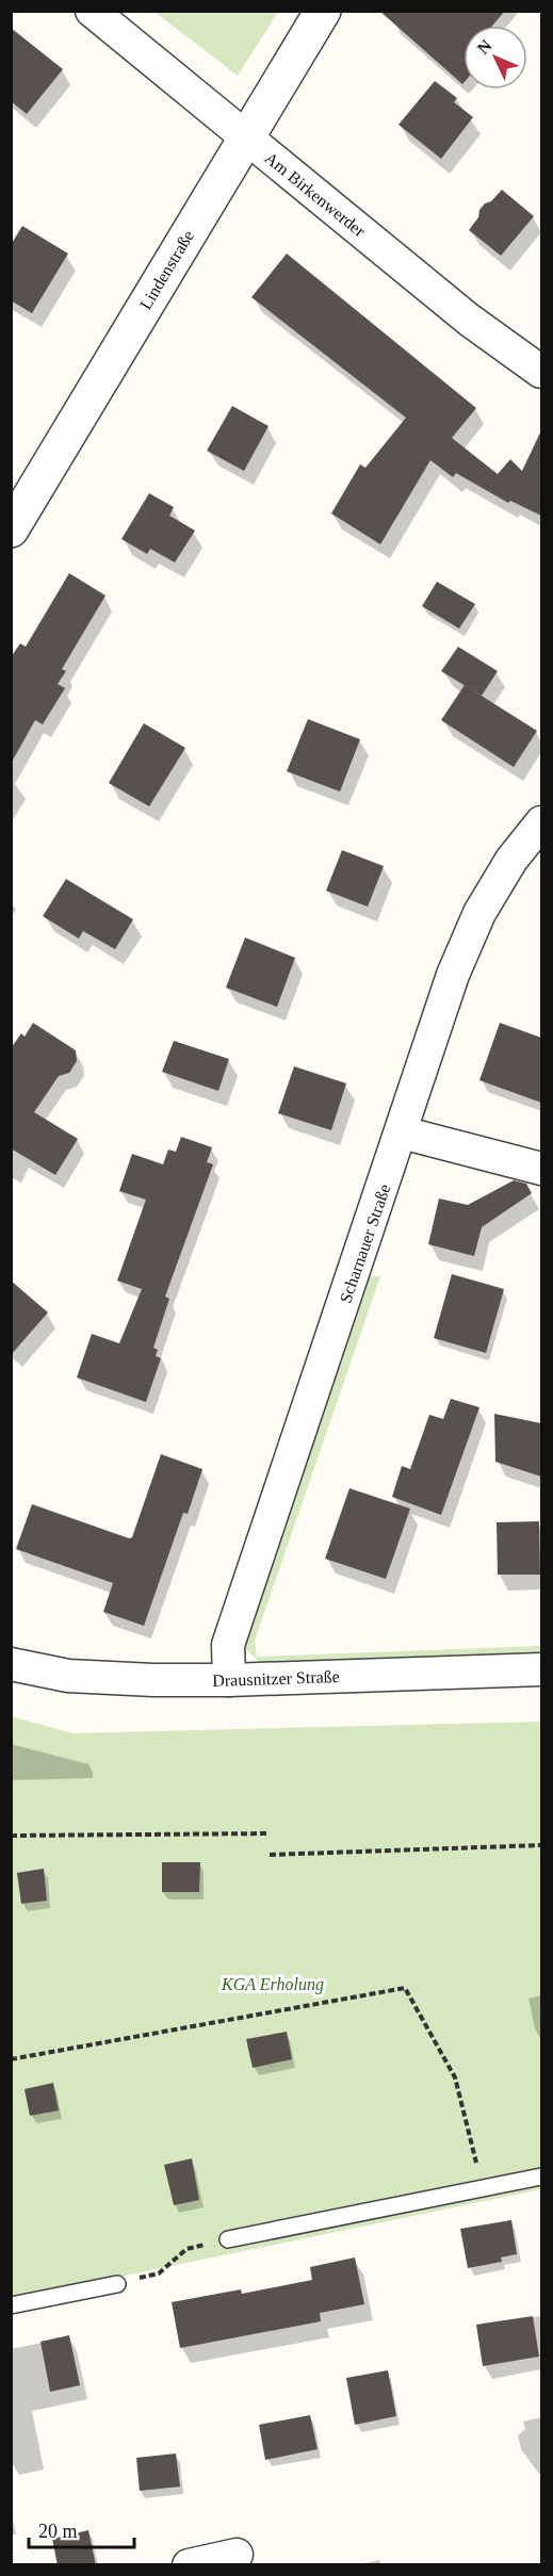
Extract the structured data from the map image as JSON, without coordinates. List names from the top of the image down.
{
  "streets": {
    "street": [
      "Am Birkenwerder",
      "Lindenstraße",
      "Scharnauer Straße",
      "Drausnitzer Straße"
    ]
  },
  "crossings": [
    ["Am Birkenwerder", "Lindenstraße"],
    ["Scharnauer Straße", "Drausnitzer Straße"]
  ],
  "parks": ["KGA Erholung"],
  "scale_bar": "20 m",
  "north": "top left"
}
